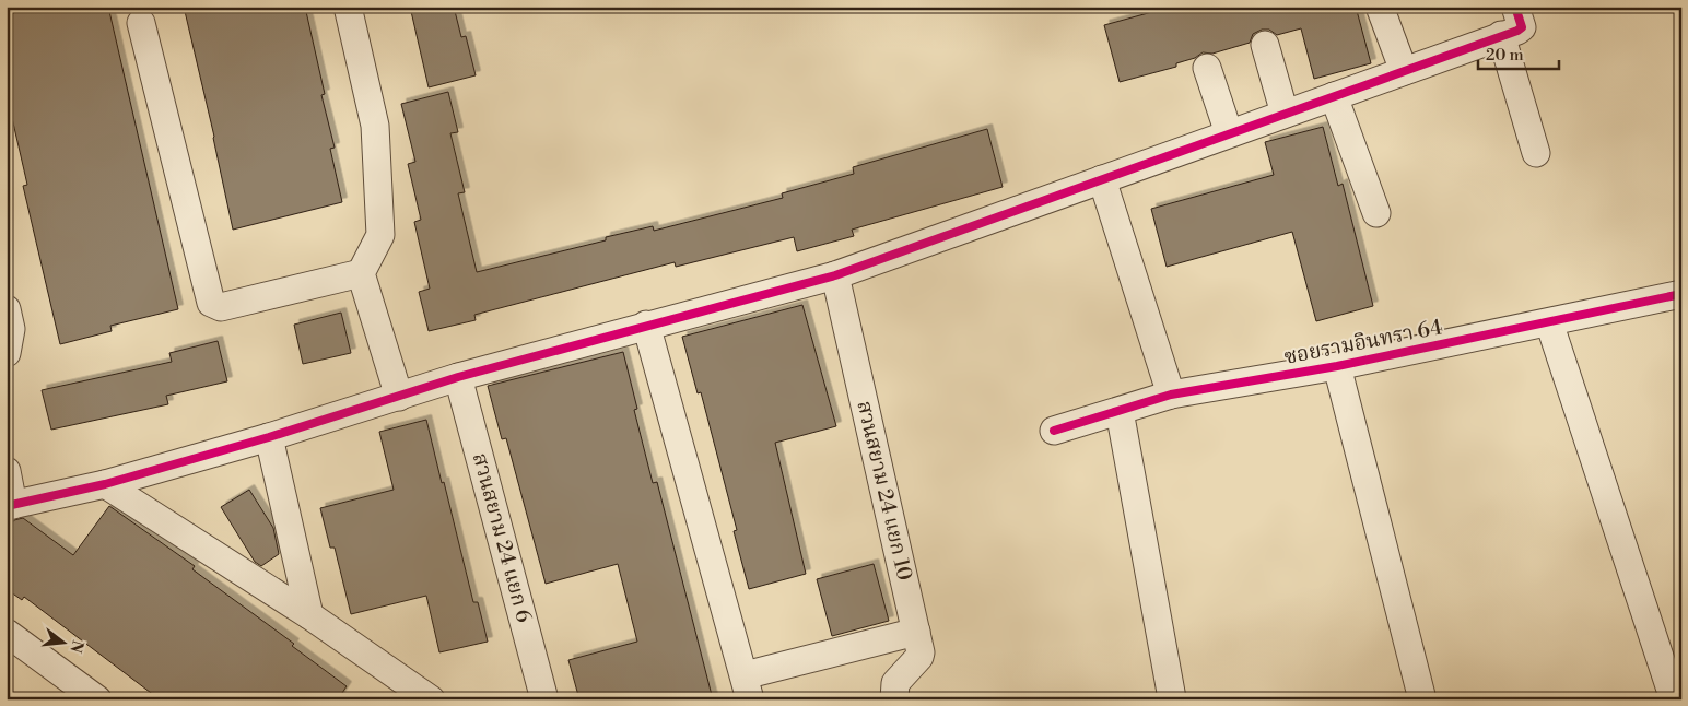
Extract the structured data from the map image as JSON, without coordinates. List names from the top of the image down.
{
  "streets": {
    "street": ["ซอยรามอินทรา 64", "สวนสยาม 24 แยก 10", "สวนสยาม 24 แยก 6"]
  },
  "scale_bar": "20 m",
  "north": "right"
}
